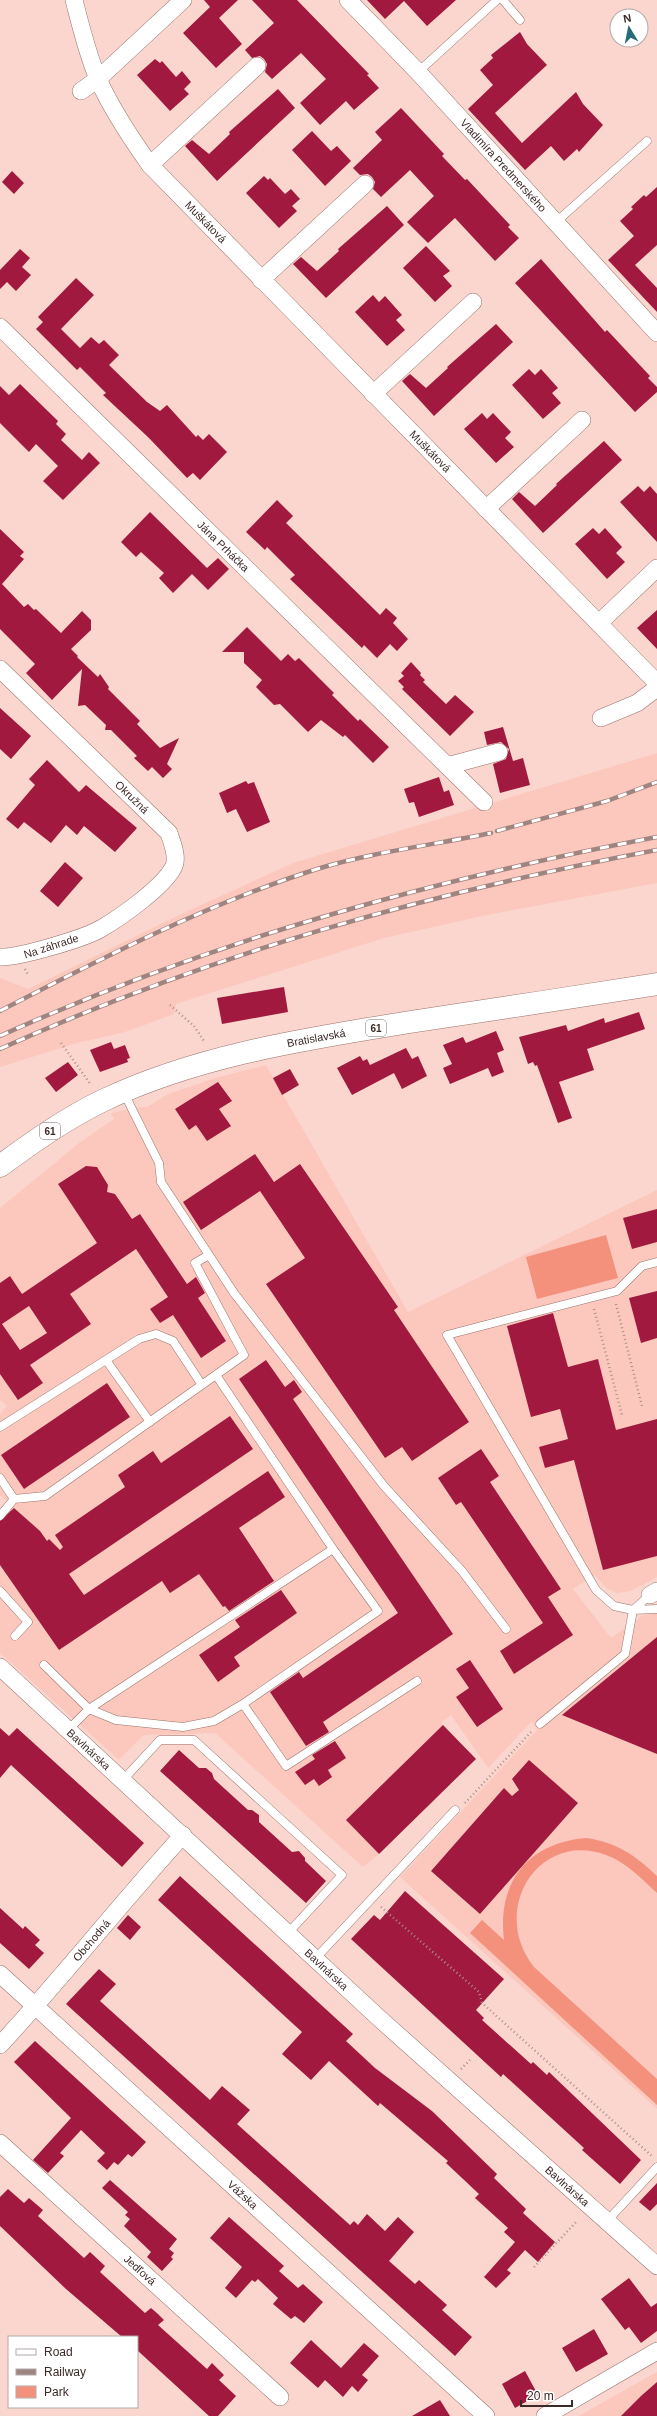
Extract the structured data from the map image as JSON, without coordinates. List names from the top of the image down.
{
  "streets": {
    "main road": ["61", "Bratislavská"],
    "street": [
      "Vladimíra Predmerského",
      "Muškátová",
      "Jána Prháčka",
      "Okružná",
      "Na záhrade",
      "Bavlnárska",
      "Obchodná",
      "Vážska",
      "Jedľová"
    ]
  },
  "crossings": [
    ["Okružná", "Na záhrade"],
    ["Bavlnárska", "Obchodná"],
    ["Obchodná", "Vážska"]
  ],
  "legend": ["Road", "Railway", "Park"],
  "scale_bar": "20 m",
  "north": "top"
}
